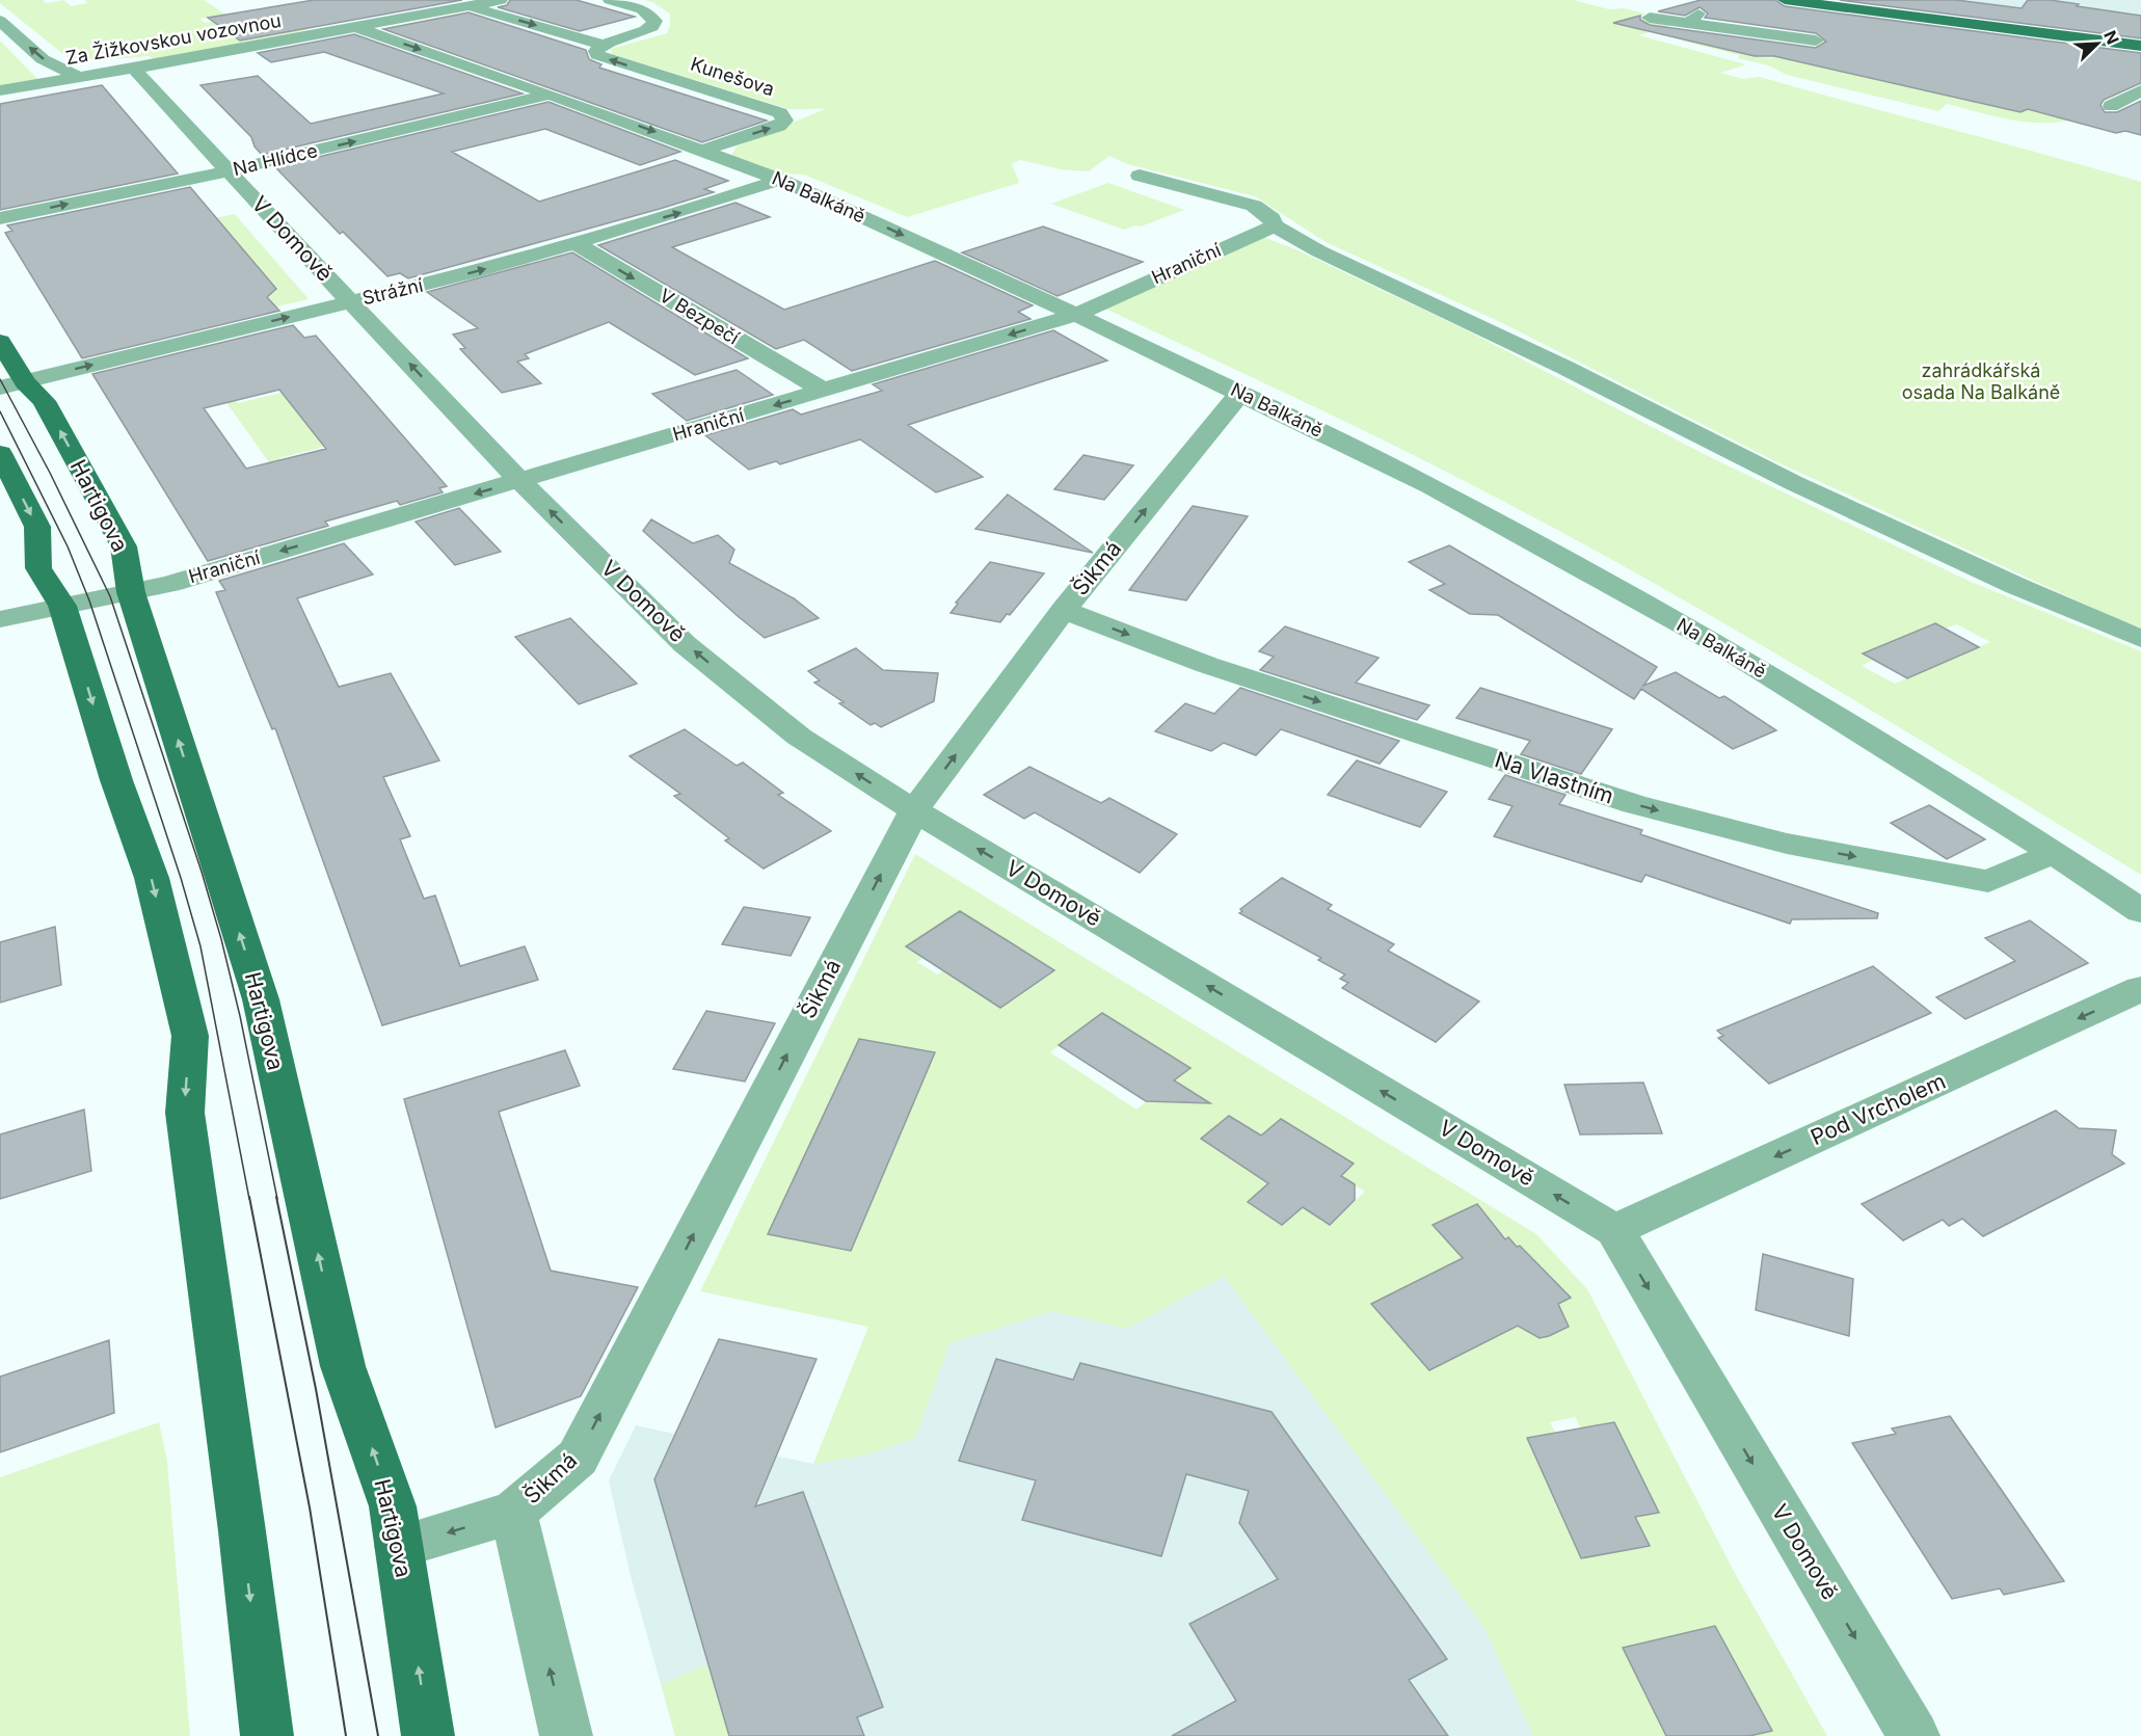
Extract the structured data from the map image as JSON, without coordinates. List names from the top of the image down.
{
  "streets": {
    "main road": ["Hartigova"],
    "street": [
      "Za Žižkovskou vozovnou",
      "Kunešova",
      "Na Hlídce",
      "Na Balkáně",
      "V Domově",
      "Hraniční",
      "Strážní",
      "V Bezpečí",
      "Šikmá",
      "Na Vlastním",
      "Pod Vrcholem"
    ]
  },
  "crossings": [
    ["Za Žižkovskou vozovnou", "Na Balkáně"],
    ["Za Žižkovskou vozovnou", "V Domově"],
    ["Kunešova", "Na Balkáně"],
    ["Na Hlídce", "Na Balkáně"],
    ["Na Hlídce", "V Domově"],
    ["Na Balkáně", "Hraniční"],
    ["Na Balkáně", "Strážní"],
    ["Na Balkáně", "Šikmá"],
    ["Na Balkáně", "Na Vlastním"],
    ["V Domově", "Hraniční"],
    ["V Domově", "Strážní"],
    ["V Domově", "Šikmá"],
    ["V Domově", "Pod Vrcholem"],
    ["Hraniční", "V Bezpečí"],
    ["Hraniční", "Hartigova"],
    ["Strážní", "V Bezpečí"],
    ["Strážní", "Hartigova"],
    ["Hartigova", "Šikmá"],
    ["Šikmá", "Na Vlastním"]
  ],
  "one_way": [
    "Na Hlídce",
    "Hraniční",
    "Strážní",
    "V Bezpečí",
    "Šikmá",
    "Na Vlastním",
    "Pod Vrcholem"
  ],
  "parks": ["zahrádkářská osada Na Balkáně"],
  "north": "top right"
}
